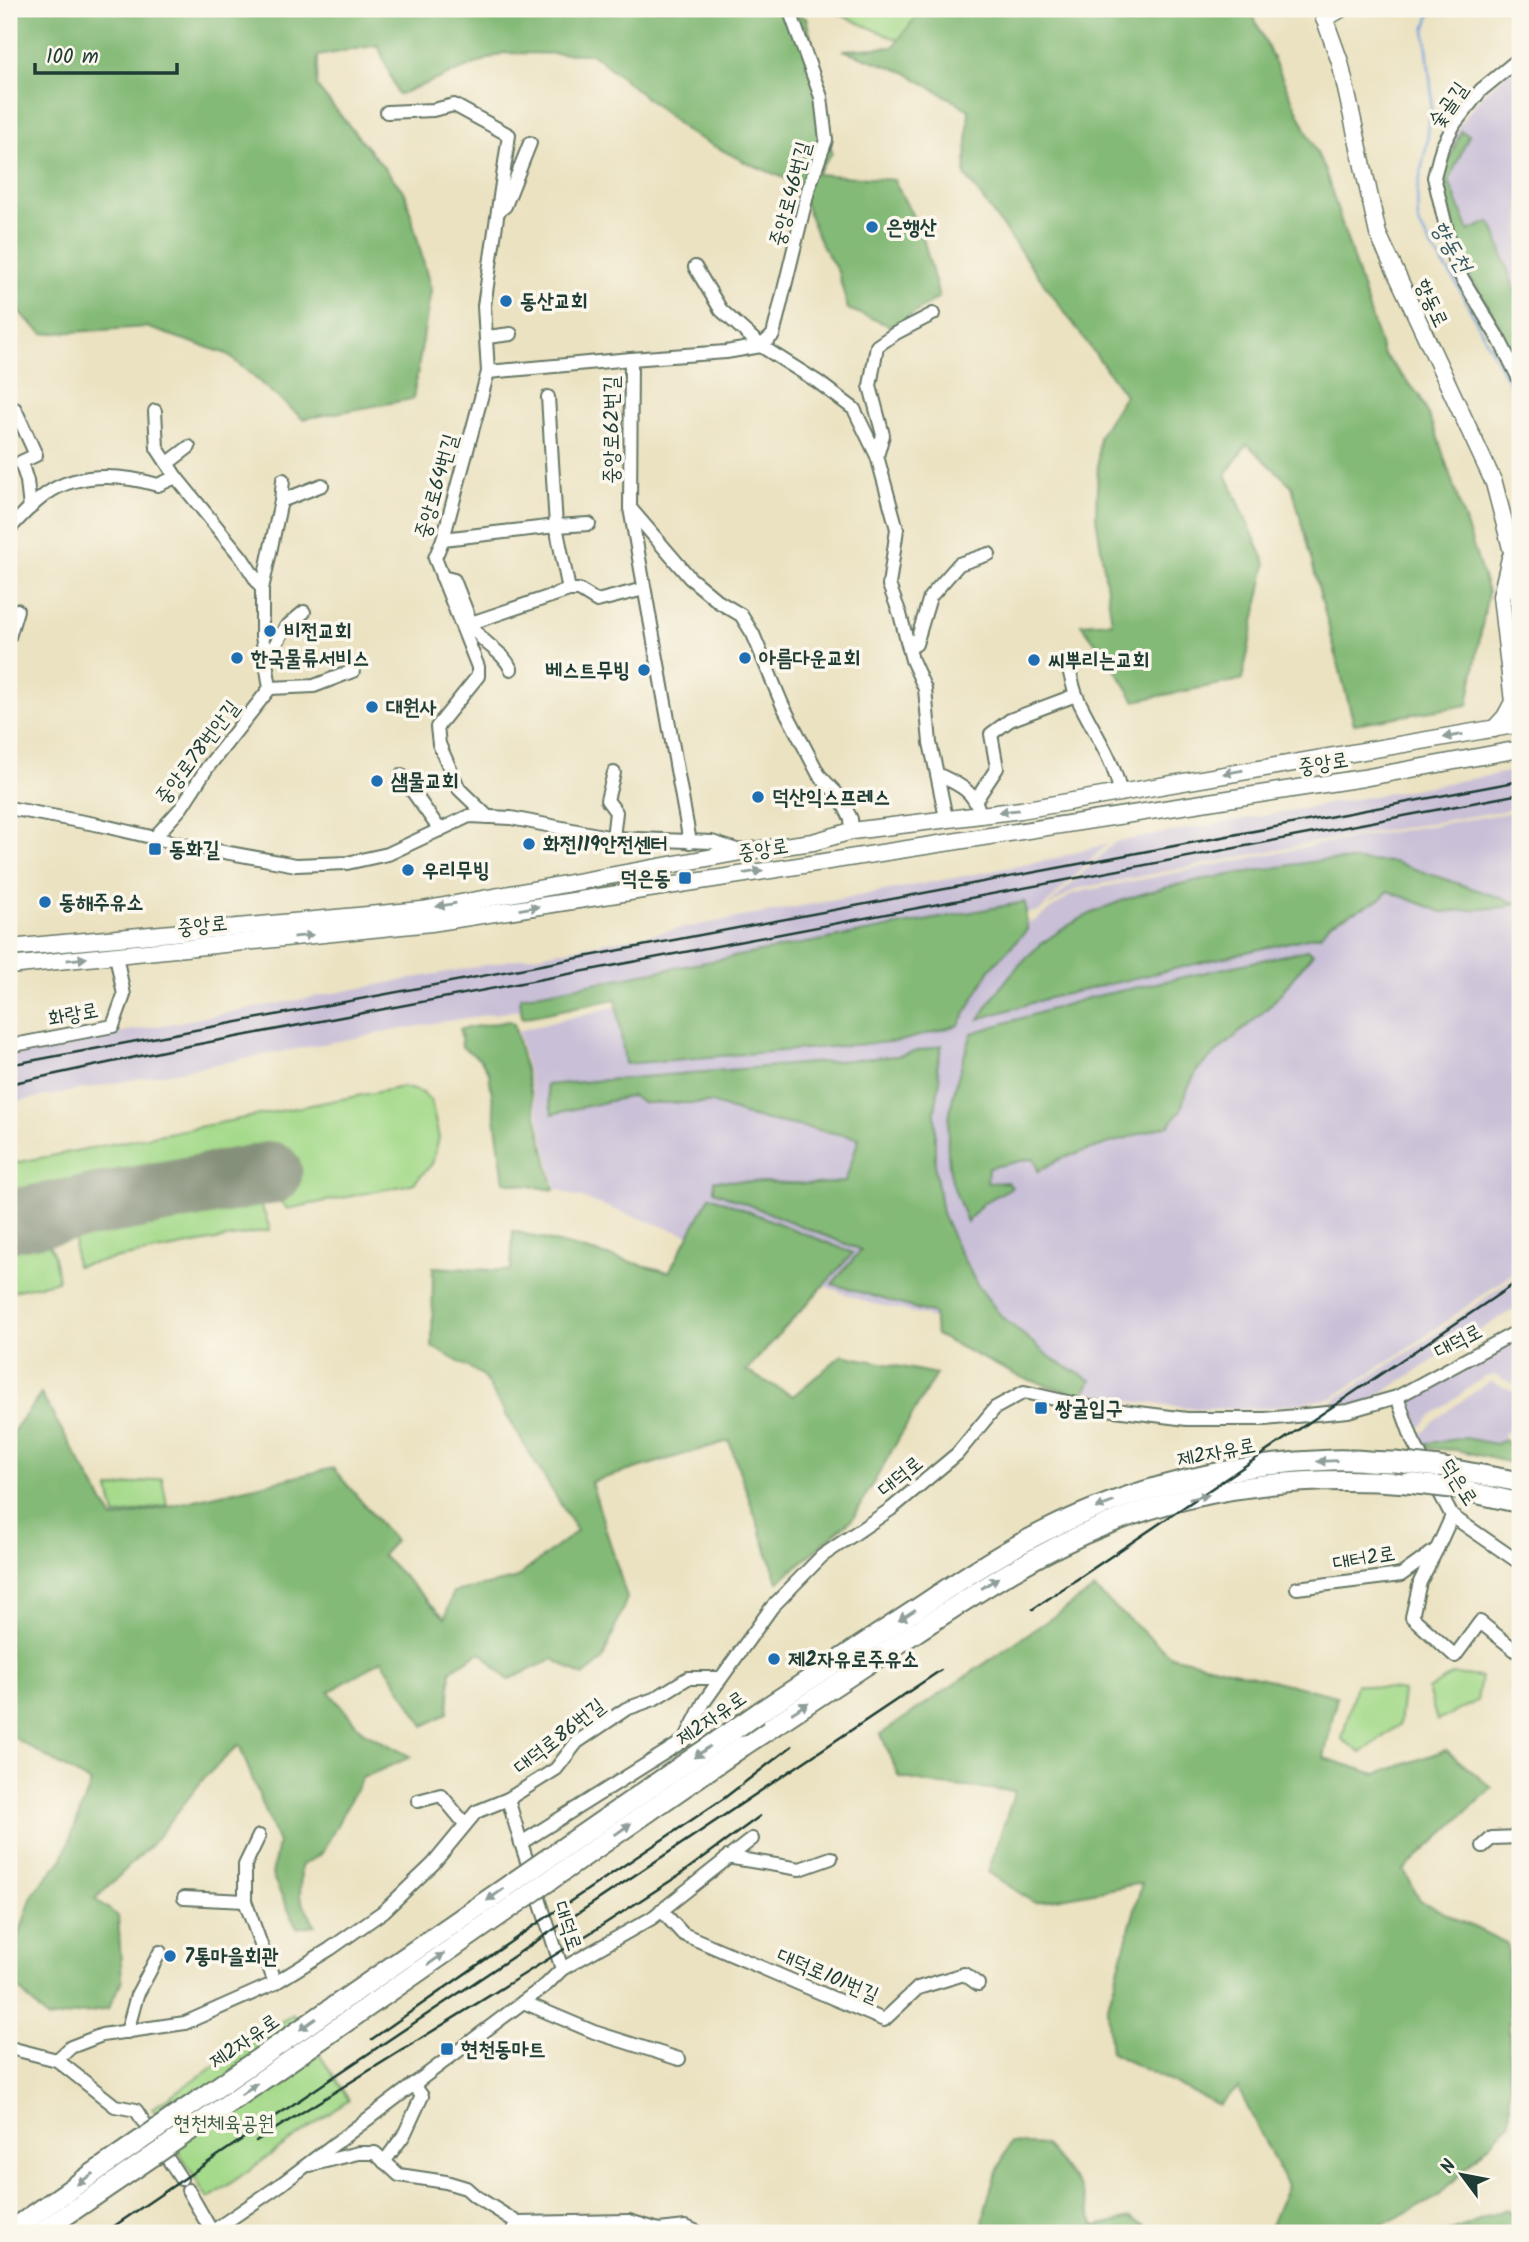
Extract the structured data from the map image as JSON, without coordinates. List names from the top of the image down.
{
  "streets": {
    "highway": ["제2자유로"],
    "main road": ["향동로", "중앙로"],
    "street": [
      "숯골길",
      "중앙로46번길",
      "중앙로62번길",
      "중앙로64번길",
      "중앙로78번안길",
      "화랑로",
      "대덕로",
      "덕은로",
      "대터2로",
      "대덕로86번길",
      "대덕로101번길"
    ]
  },
  "crossings": [
    ["중앙로46번길", "중앙로62번길"],
    ["중앙로", "화랑로"],
    ["대덕로", "덕은로"],
    ["대덕로", "대덕로86번길"],
    ["대덕로", "대덕로101번길"],
    ["덕은로", "대터2로"]
  ],
  "water": ["향동천"],
  "parks": ["현천체육공원"],
  "places": {
    "other": [
      "은행산",
      "동산교회",
      "비전교회",
      "한국물류서비스",
      "아름다운교회",
      "씨뿌리는교회",
      "베스트무빙",
      "대원사",
      "샘물교회",
      "덕산익스프레스",
      "화전119안전센터",
      "우리무빙",
      "동해주유소",
      "제2자유로주유소",
      "7통마을회관"
    ],
    "transit": [
      "동화길",
      "덕은동",
      "쌍굴입구",
      "현천동마트"
    ]
  },
  "scale_bar": "100 m",
  "north": "top left"
}
